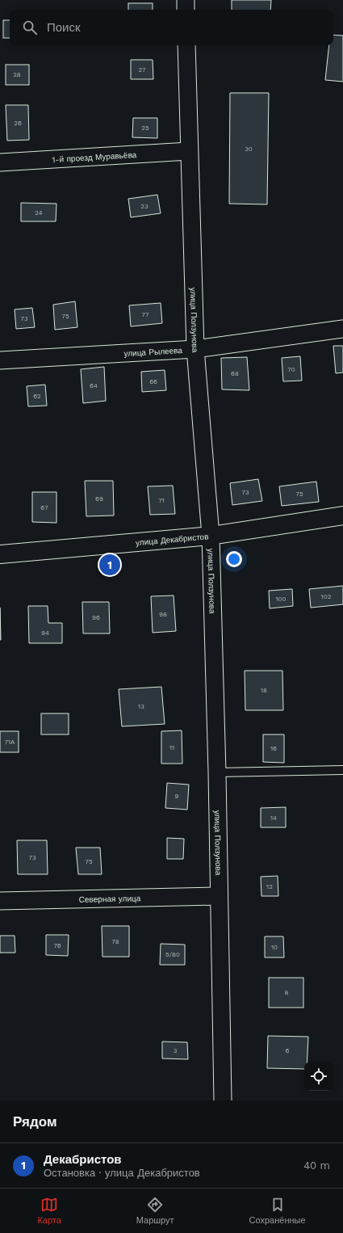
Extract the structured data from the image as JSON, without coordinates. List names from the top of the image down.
{
  "streets": {
    "street": [
      "1-й проезд Муравьёва",
      "улица Ползунова",
      "улица Рылеева",
      "улица Декабристов",
      "Северная улица"
    ]
  },
  "crossings": [
    ["1-й проезд Муравьёва", "улица Ползунова"],
    ["улица Ползунова", "улица Рылеева"],
    ["улица Ползунова", "улица Декабристов"],
    ["улица Ползунова", "Северная улица"]
  ],
  "house_numbers": [
    "27",
    "28",
    "26",
    "25",
    "30",
    "23",
    "24",
    "77",
    "75",
    "73",
    "70",
    "68",
    "66",
    "64",
    "62",
    "73",
    "75",
    "69",
    "71",
    "67",
    "102",
    "100",
    "98",
    "96",
    "94",
    "18",
    "13",
    "71А",
    "11",
    "16",
    "9",
    "14",
    "73",
    "75",
    "12",
    "78",
    "76",
    "10",
    "5/80",
    "8",
    "3",
    "6"
  ],
  "page": {
    "search": "Поиск",
    "pins": "1",
    "heading": "Рядом",
    "list": [
      {
        "mark": "1",
        "name": "Декабристов",
        "note": "Остановка · улица Декабристов",
        "value": "40 m"
      }
    ],
    "nav": ["Карта", "Маршрут", "Сохранённые"]
  }
}
